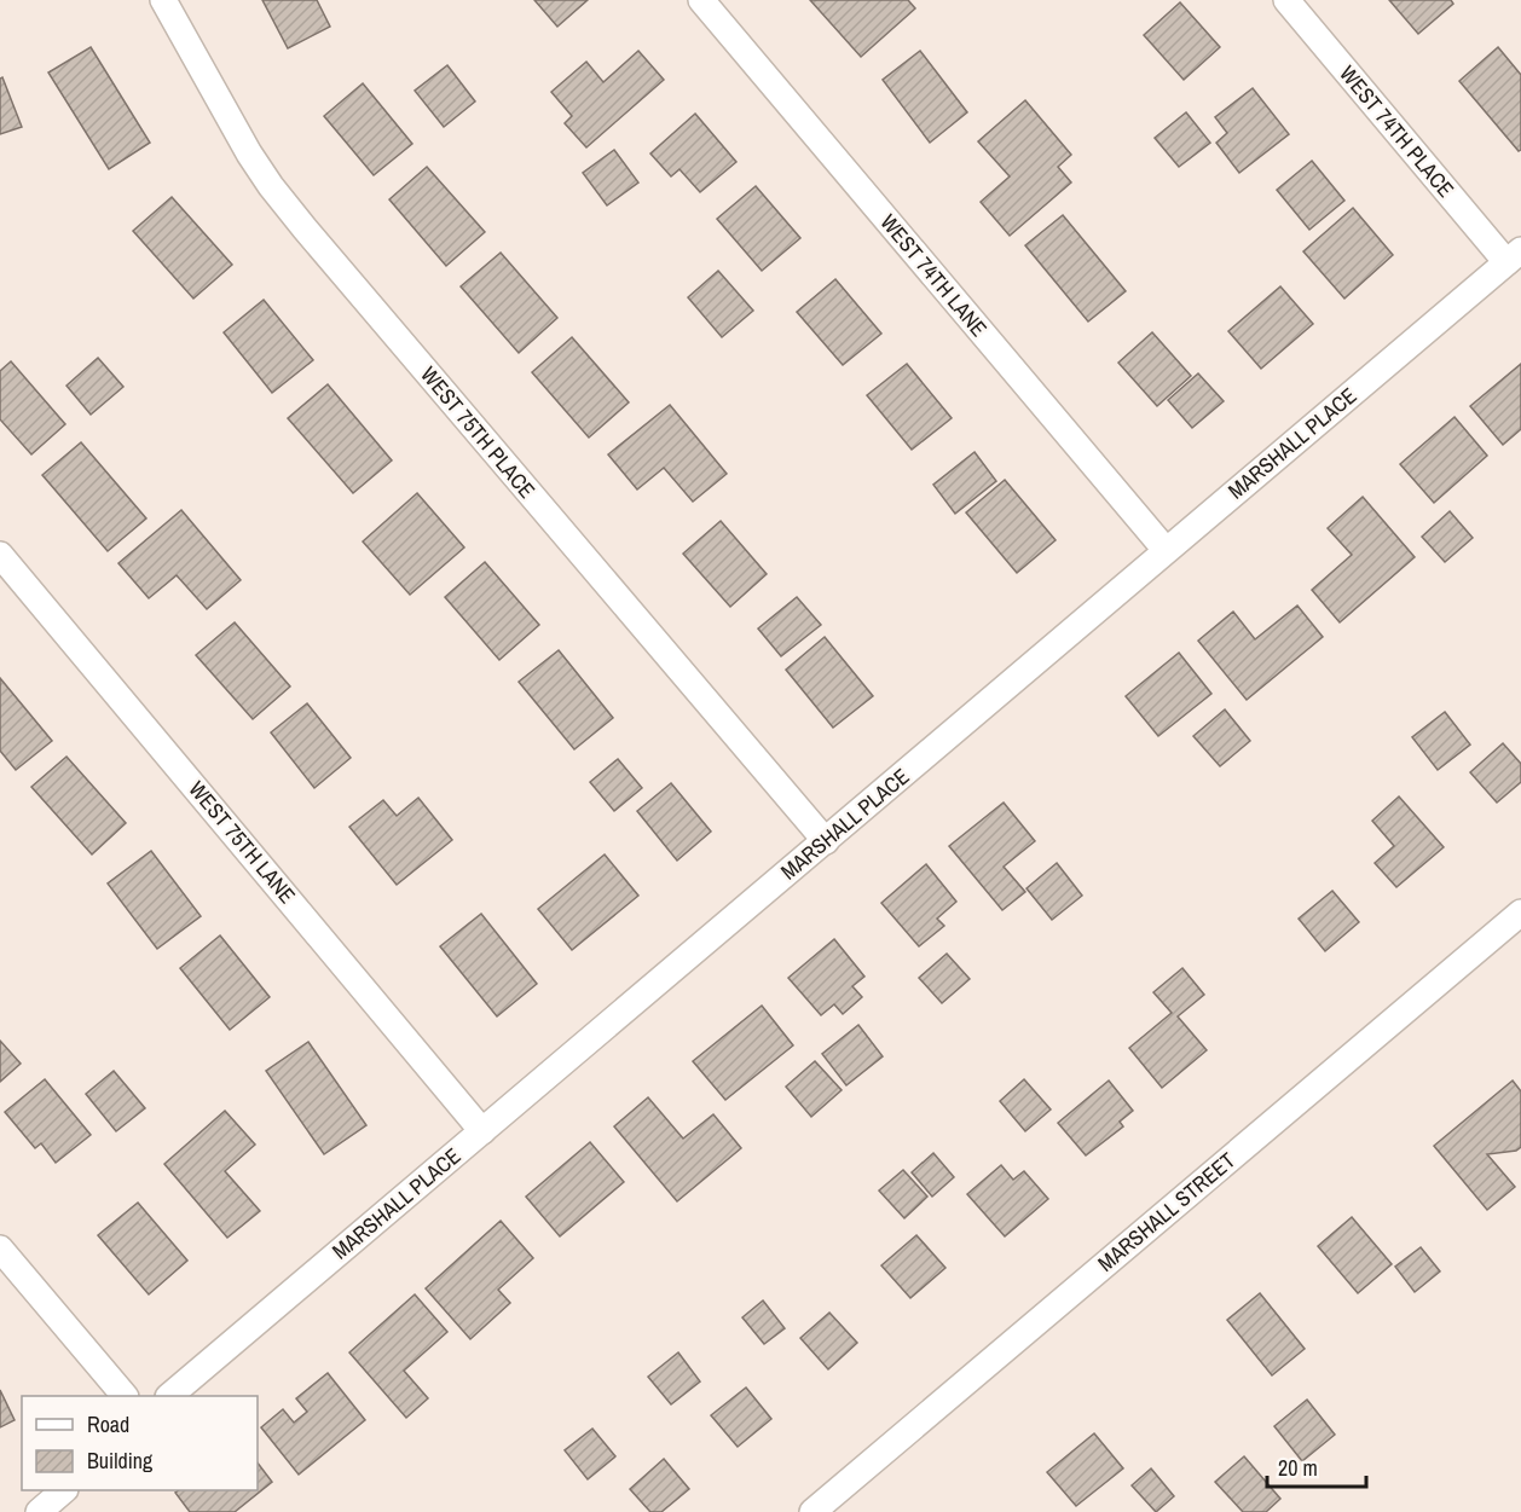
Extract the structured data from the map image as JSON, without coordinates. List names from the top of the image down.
{
  "streets": {
    "street": [
      "WEST 74TH PLACE",
      "WEST 74TH LANE",
      "WEST 75TH PLACE",
      "MARSHALL PLACE",
      "WEST 75TH LANE",
      "MARSHALL STREET"
    ]
  },
  "crossings": [
    ["WEST 74TH PLACE", "MARSHALL PLACE"],
    ["WEST 74TH LANE", "MARSHALL PLACE"],
    ["WEST 75TH PLACE", "MARSHALL PLACE"],
    ["MARSHALL PLACE", "WEST 75TH LANE"]
  ],
  "legend": ["Road", "Building"],
  "scale_bar": "20 m"
}
